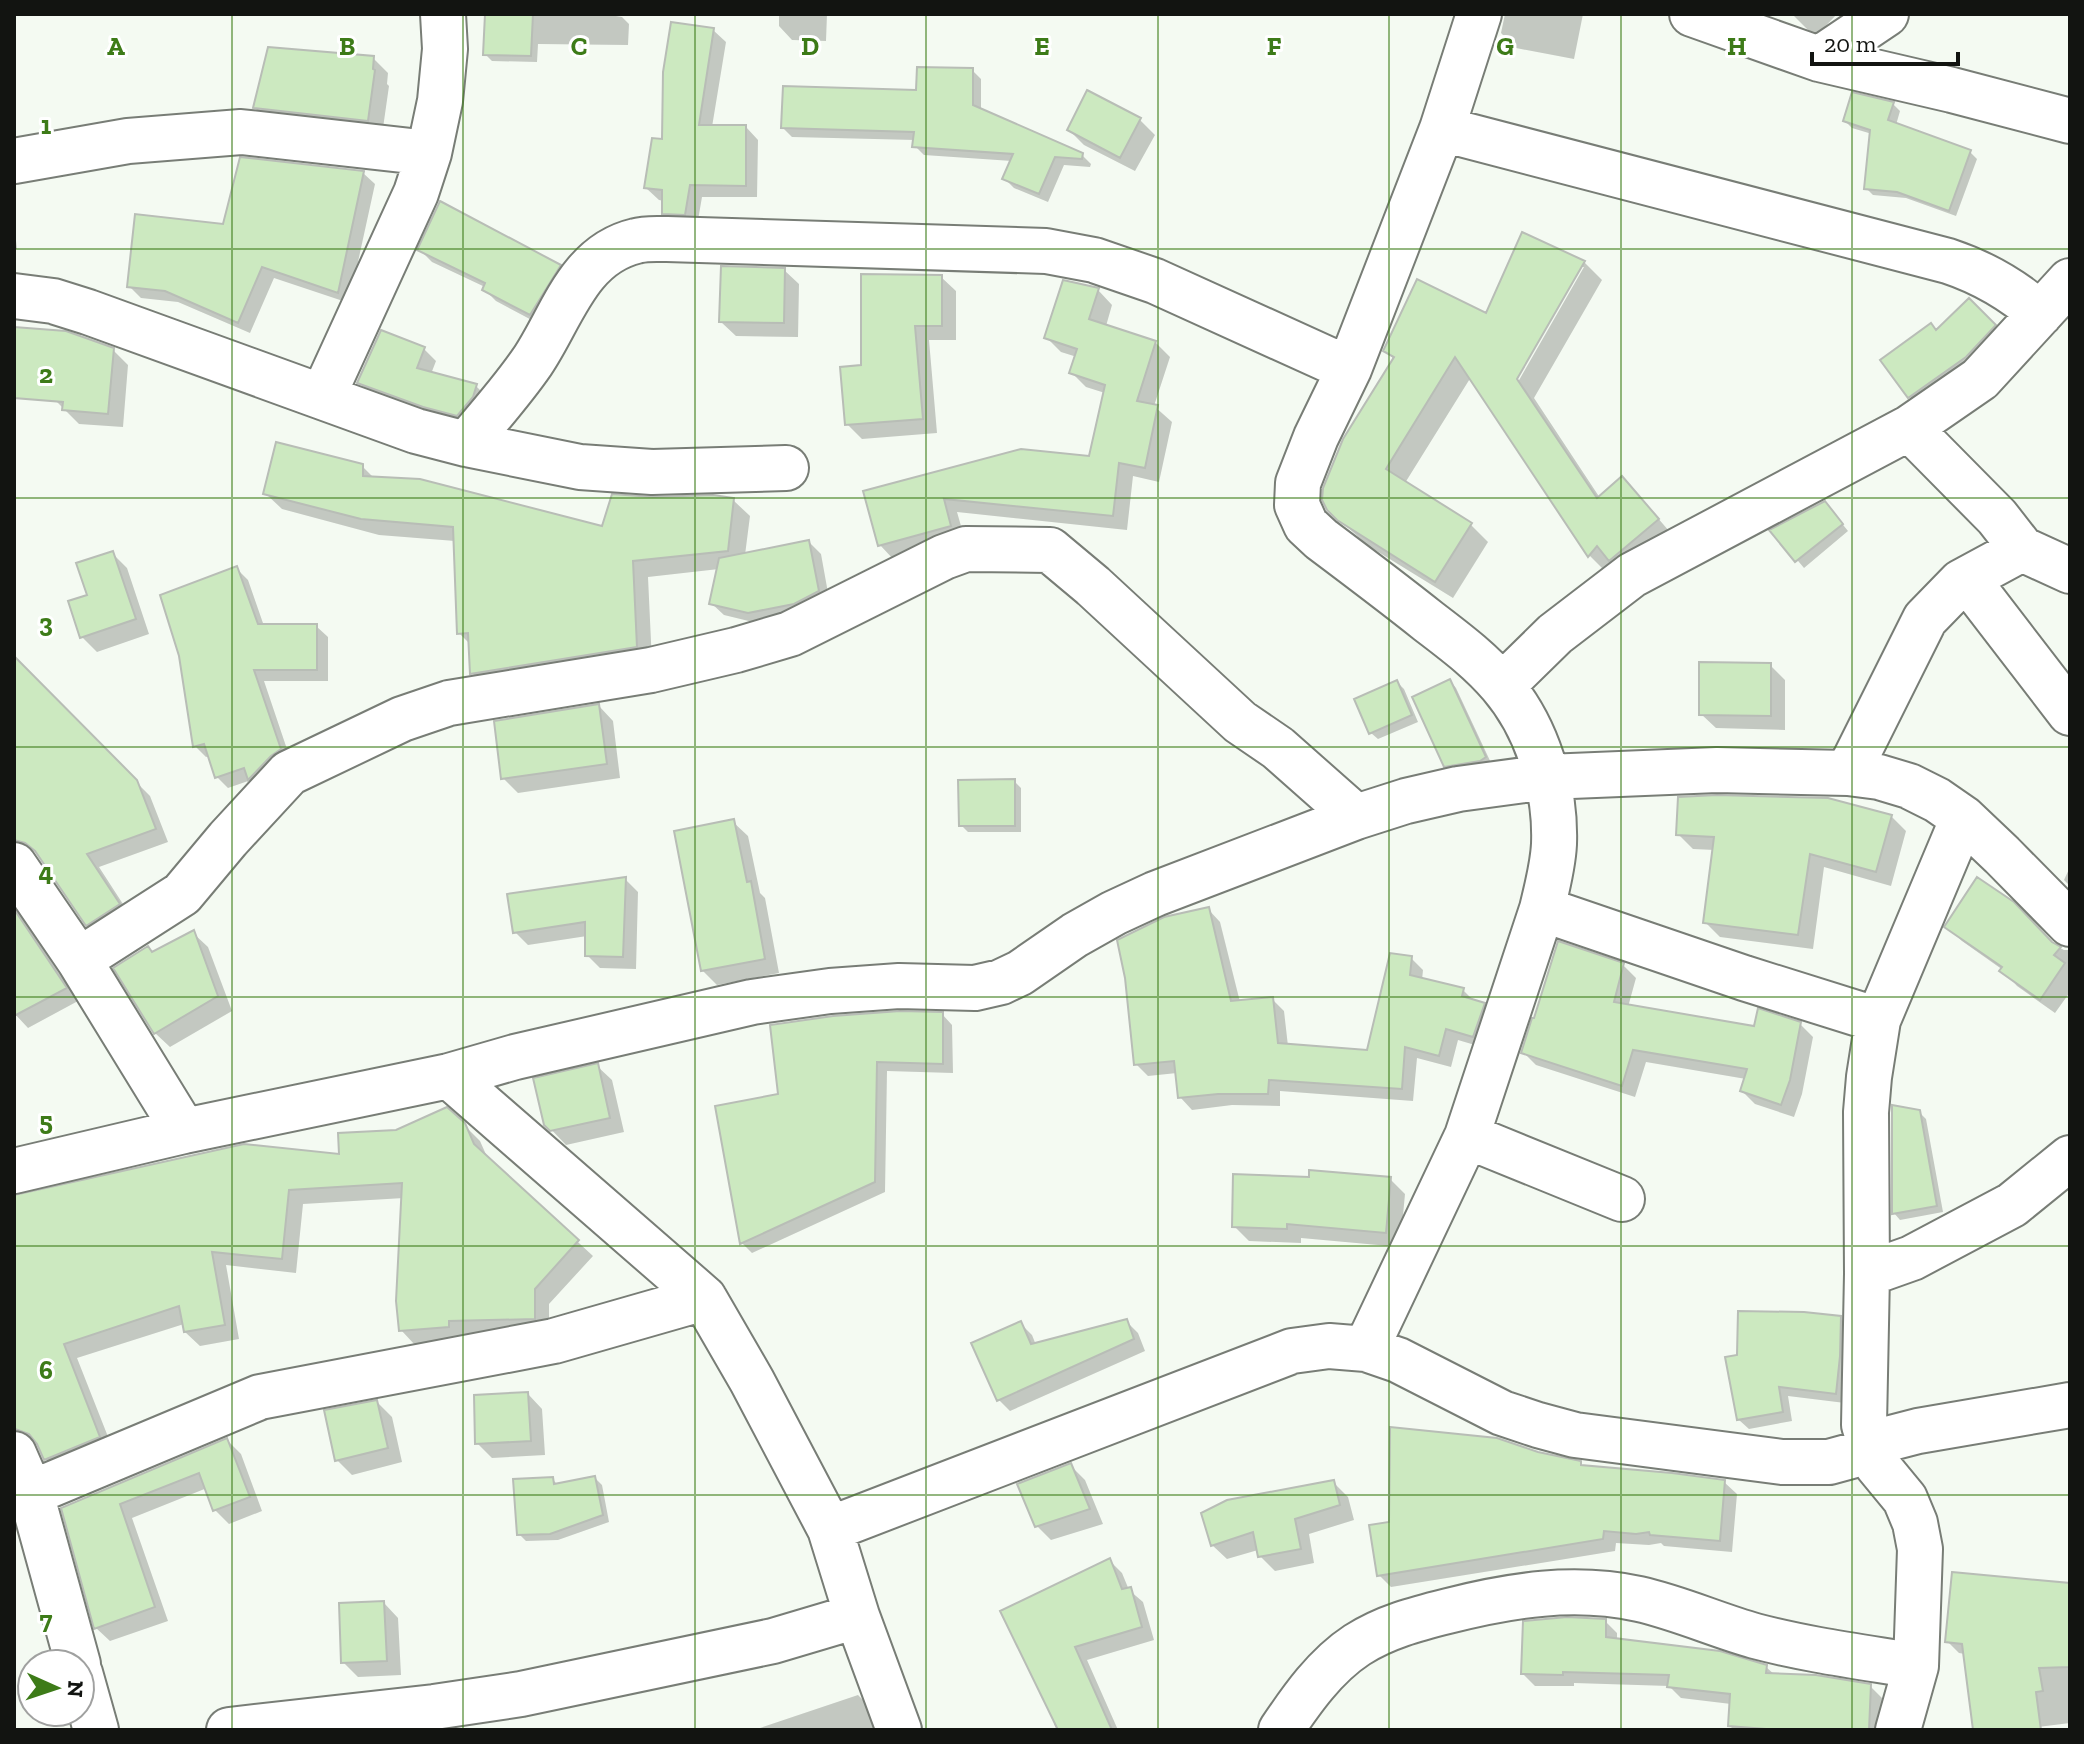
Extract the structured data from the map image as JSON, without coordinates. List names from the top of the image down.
{
  "scale_bar": "20 m",
  "north": "right",
  "grid": {
    "columns": [
      "A",
      "B",
      "C",
      "D",
      "E",
      "F",
      "G",
      "H"
    ],
    "rows": [
      "1",
      "2",
      "3",
      "4",
      "5",
      "6",
      "7"
    ]
  }
}
